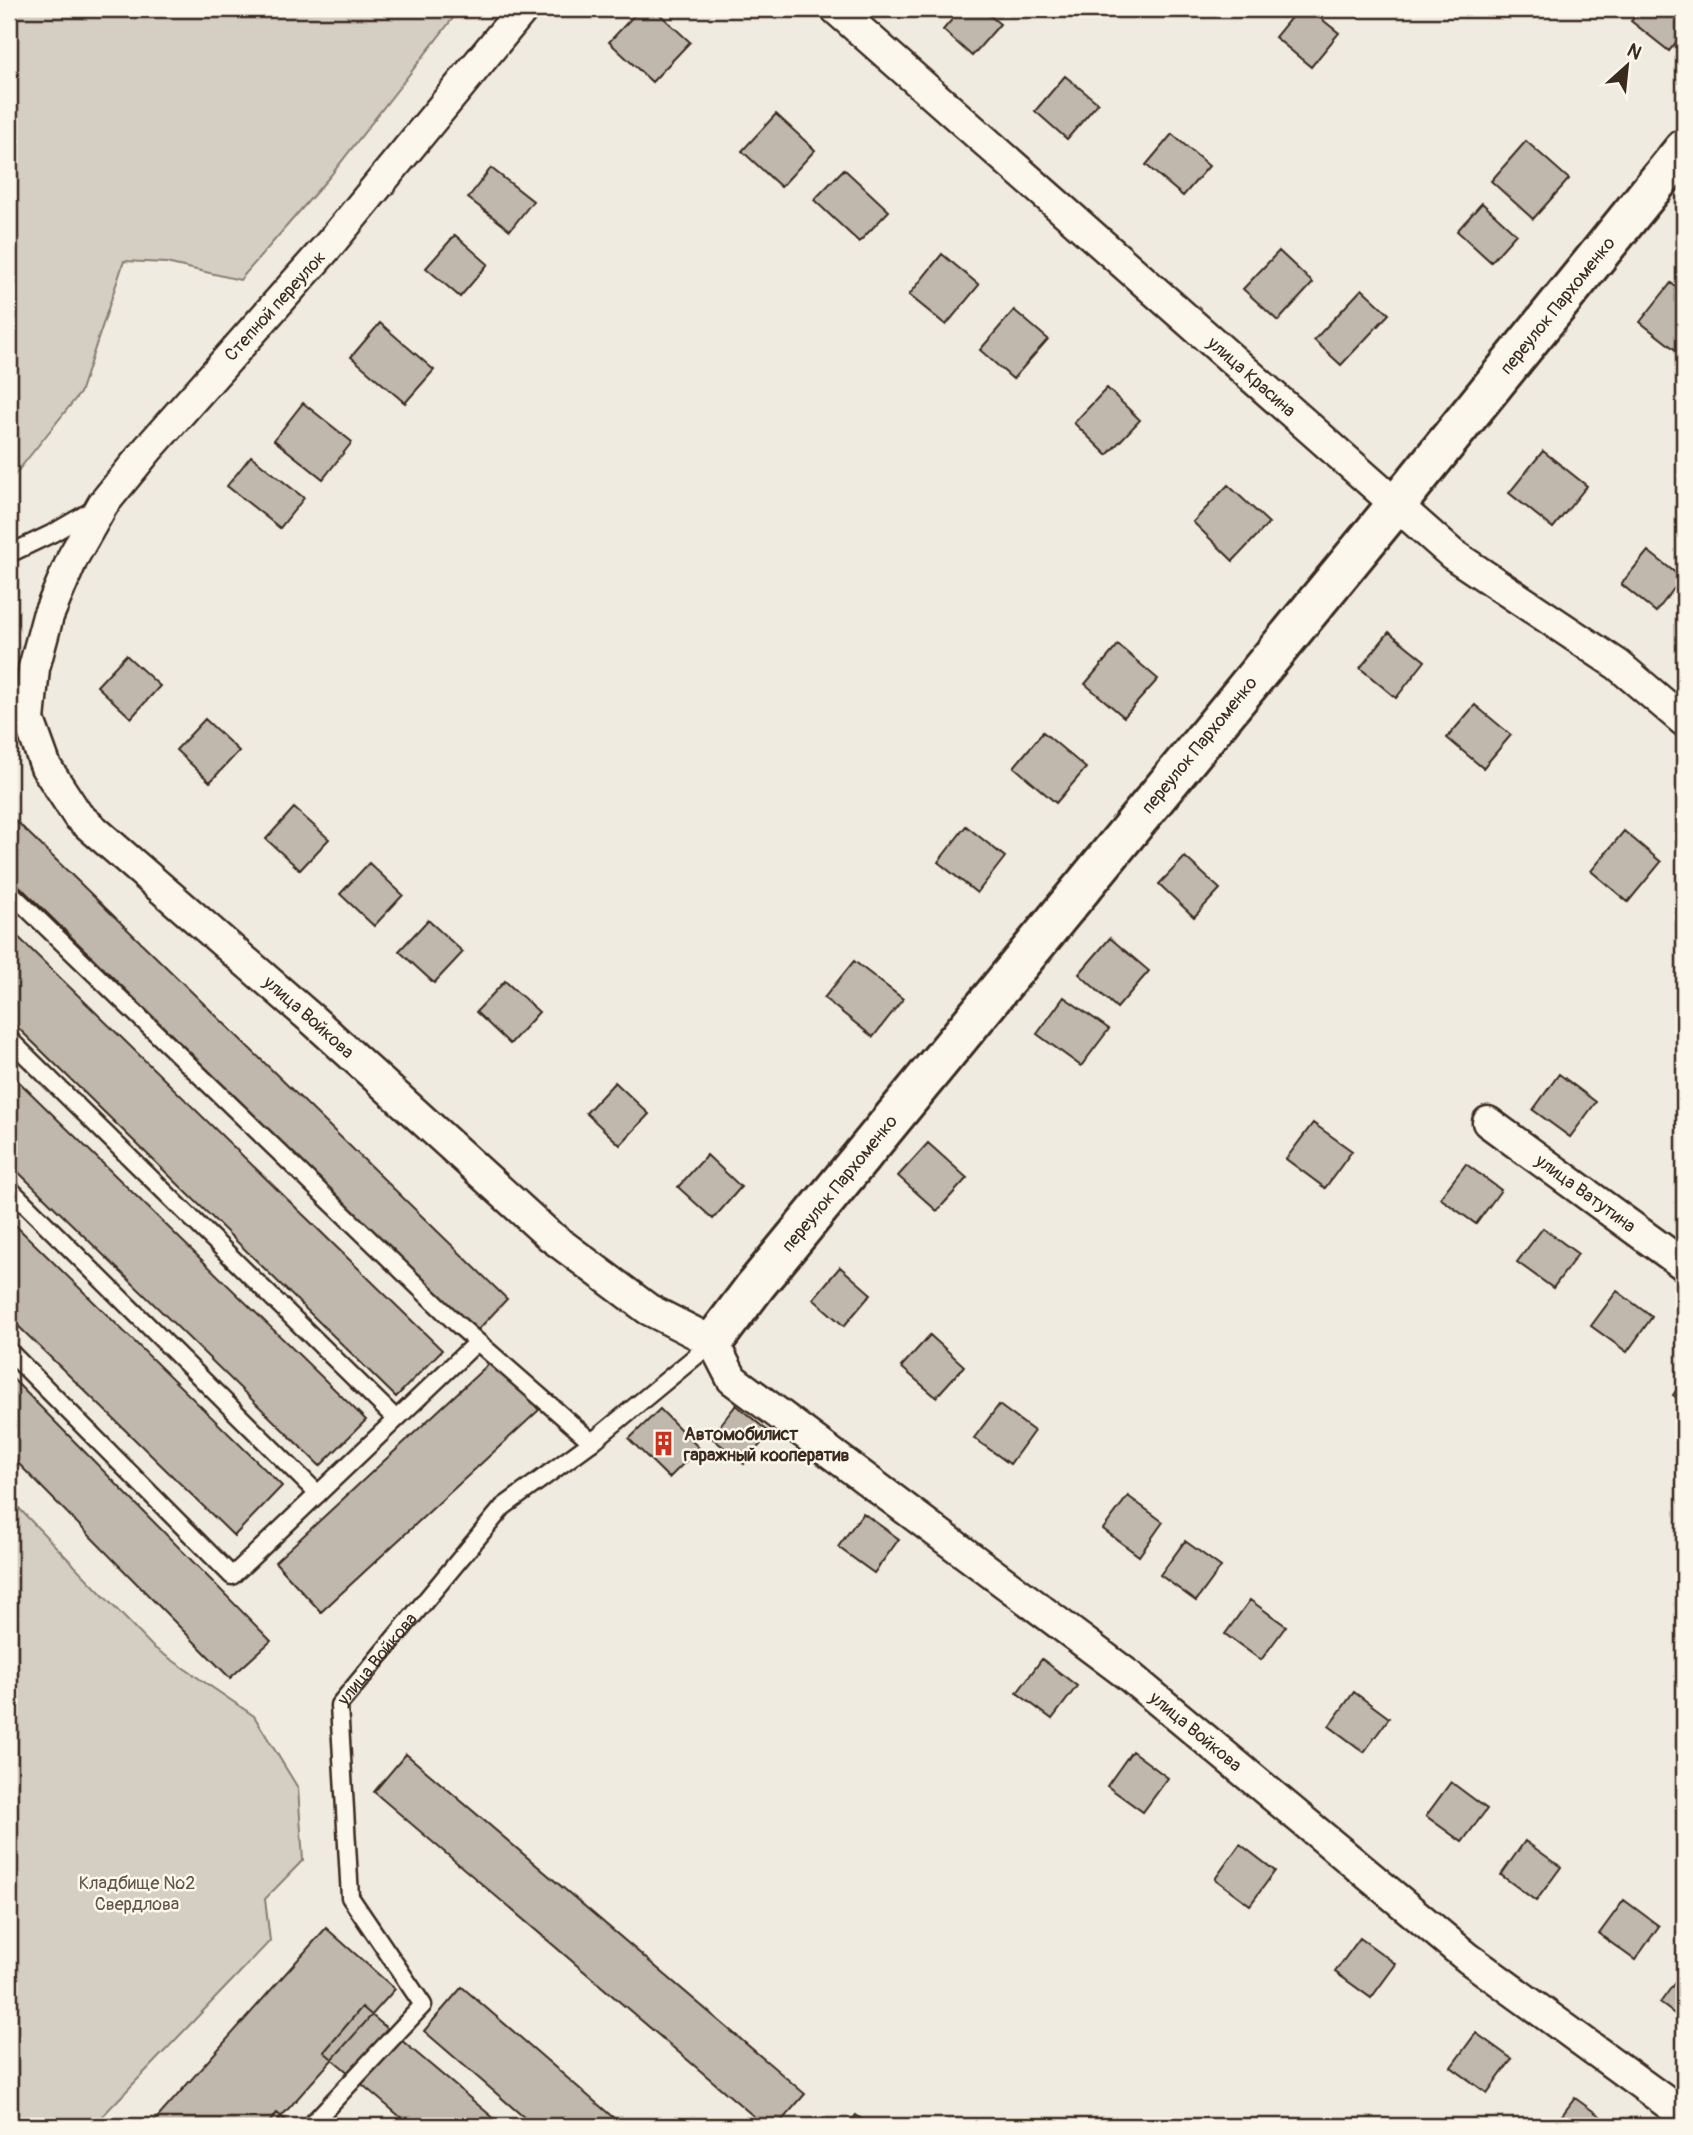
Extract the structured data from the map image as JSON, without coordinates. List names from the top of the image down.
{
  "streets": {
    "street": [
      "Степной переулок",
      "переулок Пархоменко",
      "улица Красина",
      "улица Войкова",
      "улица Ватутина"
    ]
  },
  "crossings": [
    ["Степной переулок", "улица Войкова"],
    ["переулок Пархоменко", "улица Красина"],
    ["переулок Пархоменко", "улица Войкова"]
  ],
  "parks": ["Кладбище №2 Свердлова"],
  "places": {
    "building": ["Автомобилист гаражный кооператив"]
  },
  "north": "top right"
}
